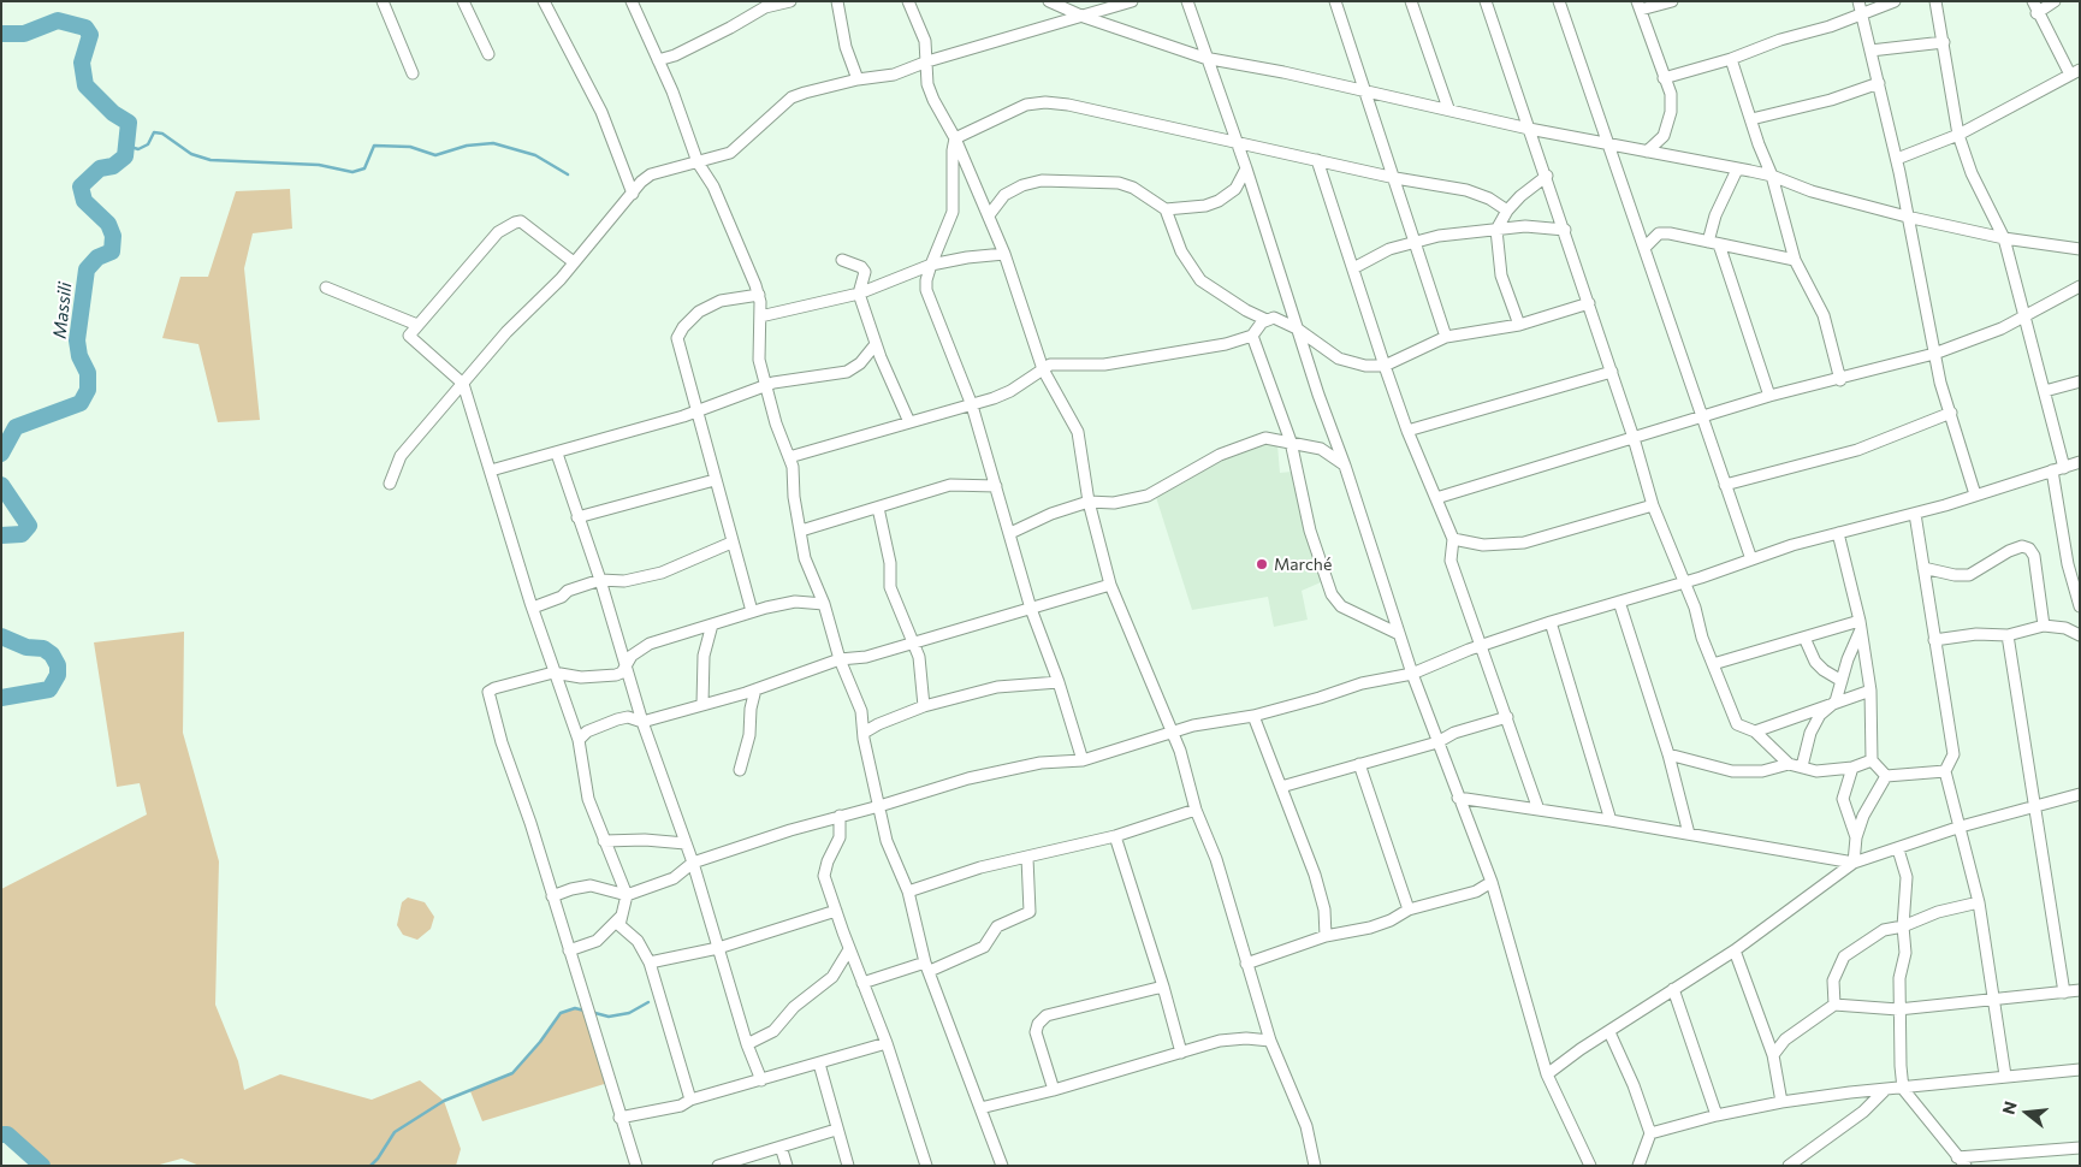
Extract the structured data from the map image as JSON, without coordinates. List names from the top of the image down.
{
  "water": ["Massili"],
  "places": ["Marché"],
  "north": "left"
}
